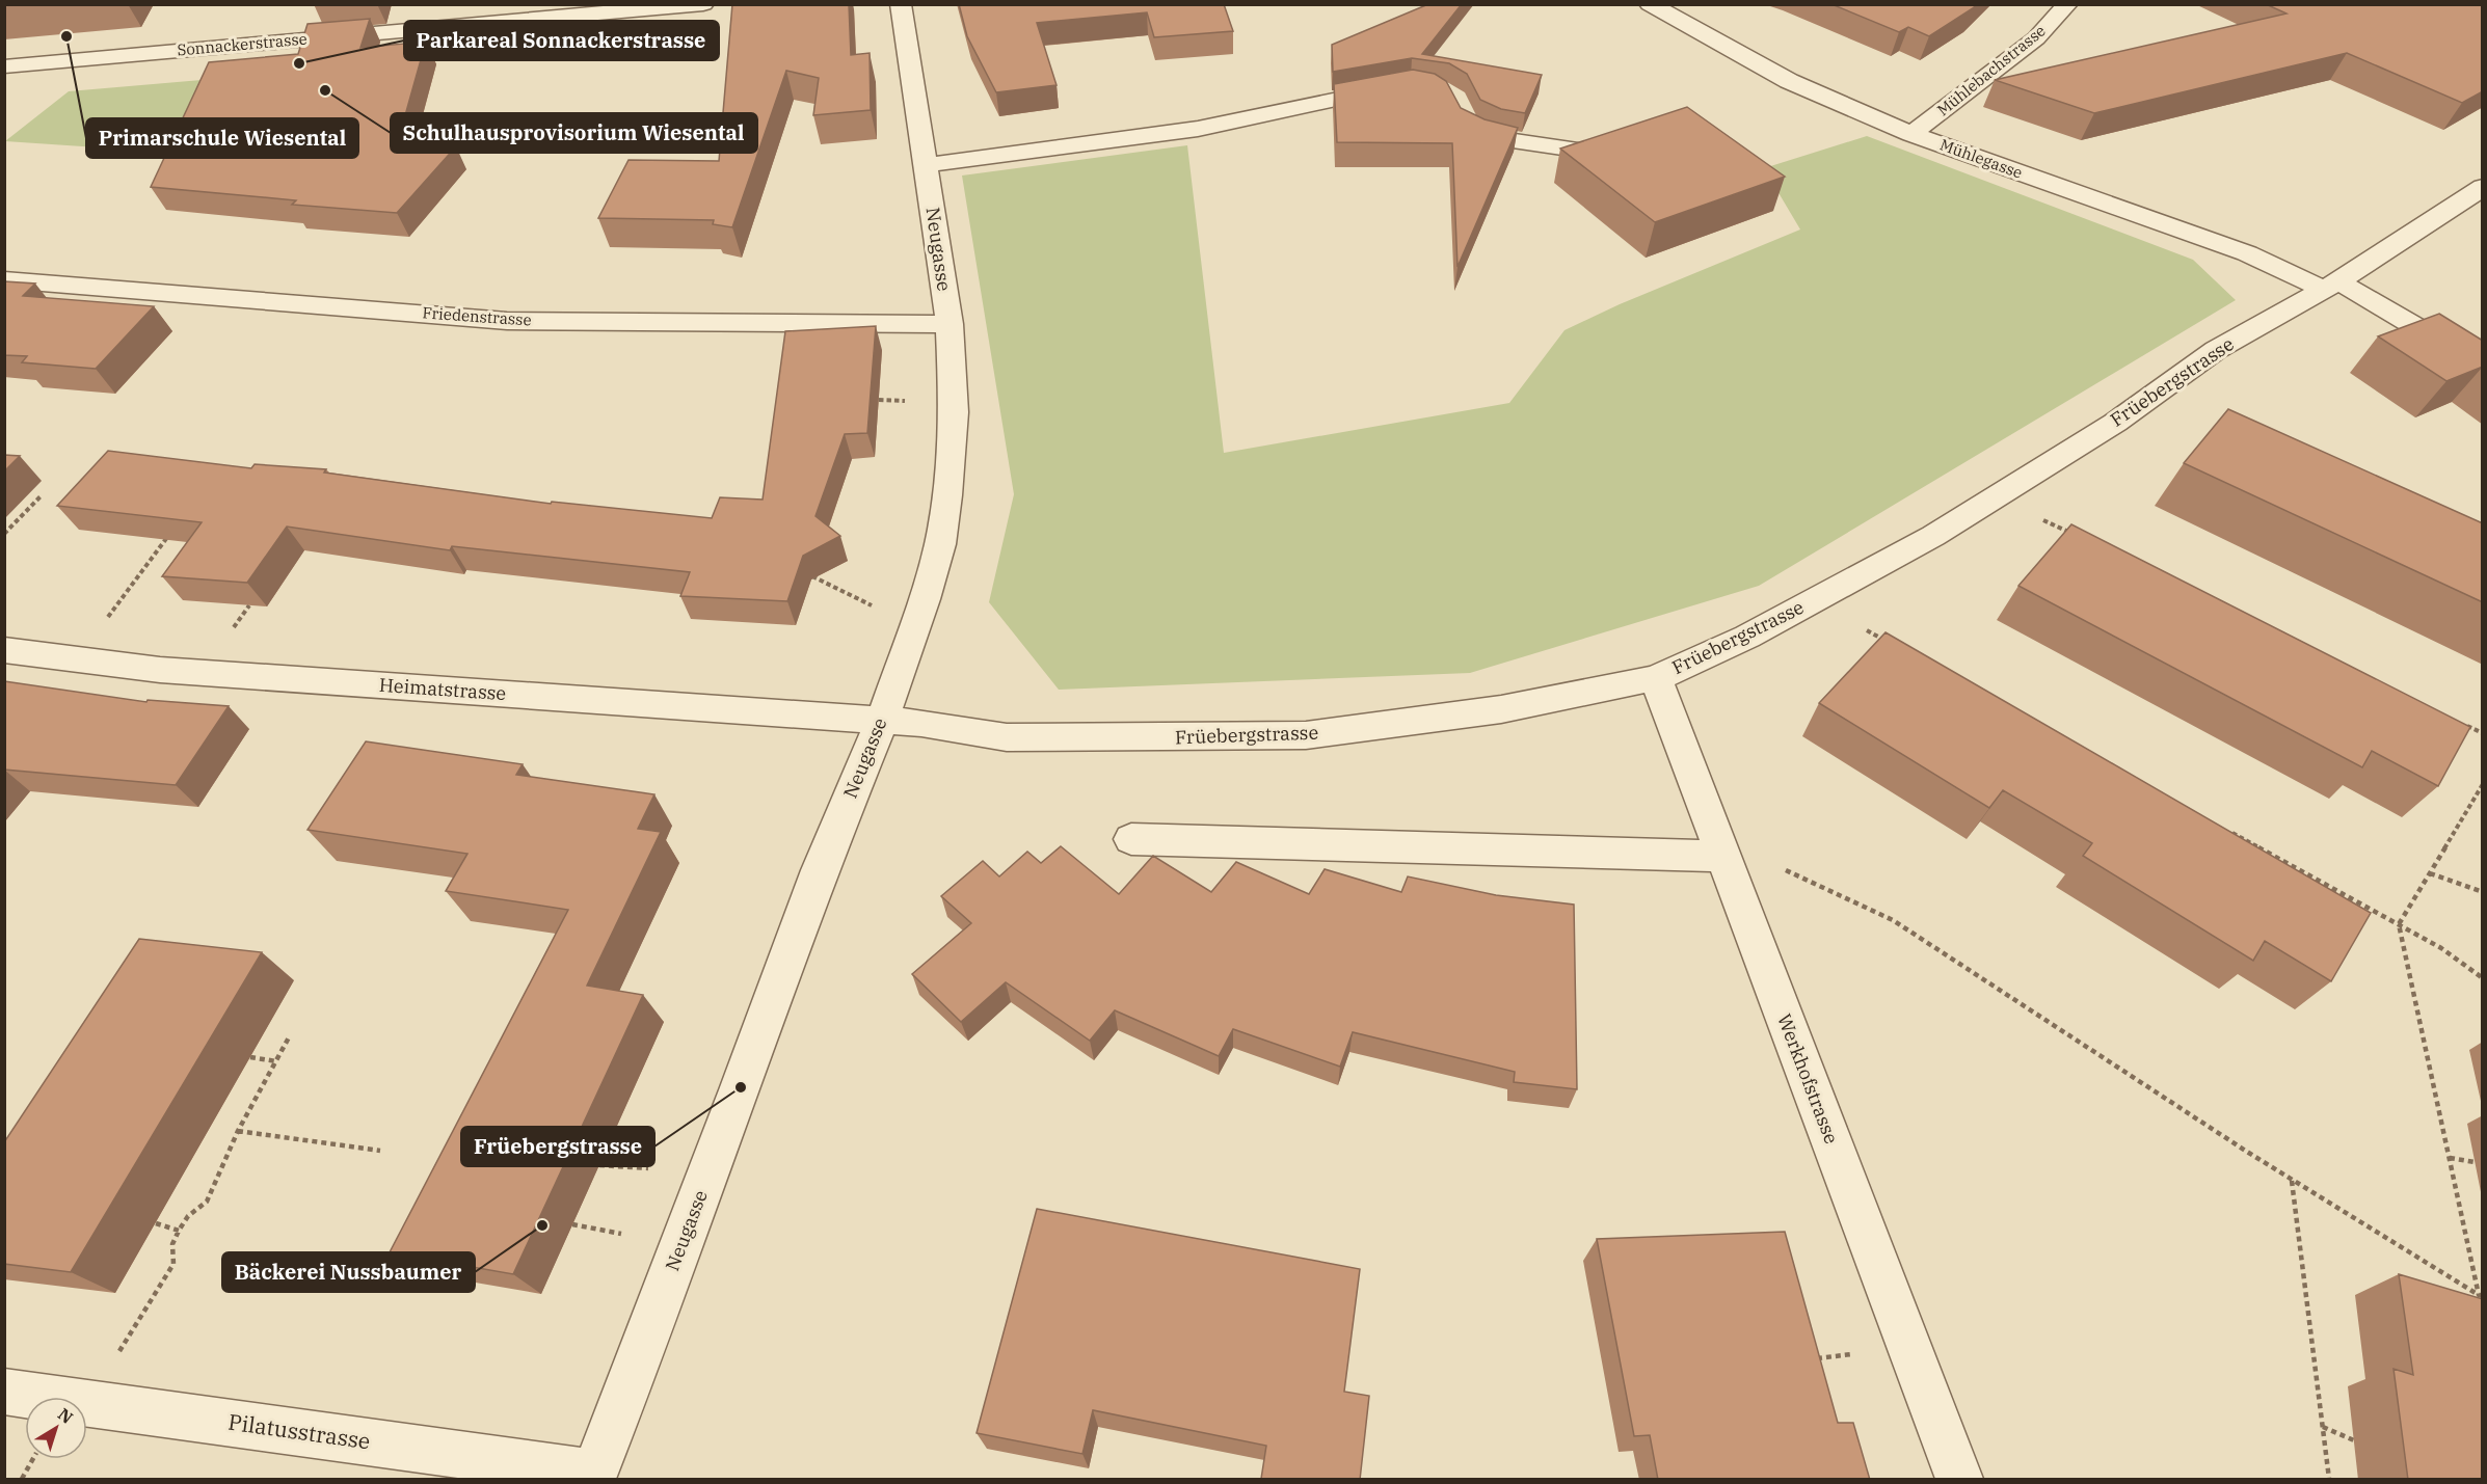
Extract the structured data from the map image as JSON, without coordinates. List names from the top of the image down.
{
  "streets": {
    "street": [
      "Sonnackerstrasse",
      "Mühlebachstrasse",
      "Mühlegasse",
      "Neugasse",
      "Friedenstrasse",
      "Früebergstrasse",
      "Heimatstrasse",
      "Werkhofstrasse",
      "Pilatusstrasse"
    ]
  },
  "crossings": [
    ["Mühlebachstrasse", "Mühlegasse"],
    ["Mühlegasse", "Früebergstrasse"],
    ["Neugasse", "Friedenstrasse"],
    ["Neugasse", "Früebergstrasse"],
    ["Neugasse", "Heimatstrasse"],
    ["Neugasse", "Pilatusstrasse"],
    ["Früebergstrasse", "Heimatstrasse"],
    ["Früebergstrasse", "Werkhofstrasse"]
  ],
  "places": [
    "Primarschule Wiesental",
    "Parkareal Sonnackerstrasse",
    "Schulhausprovisorium Wiesental",
    "Früebergstrasse",
    "Bäckerei Nussbaumer"
  ],
  "north": "top right"
}
